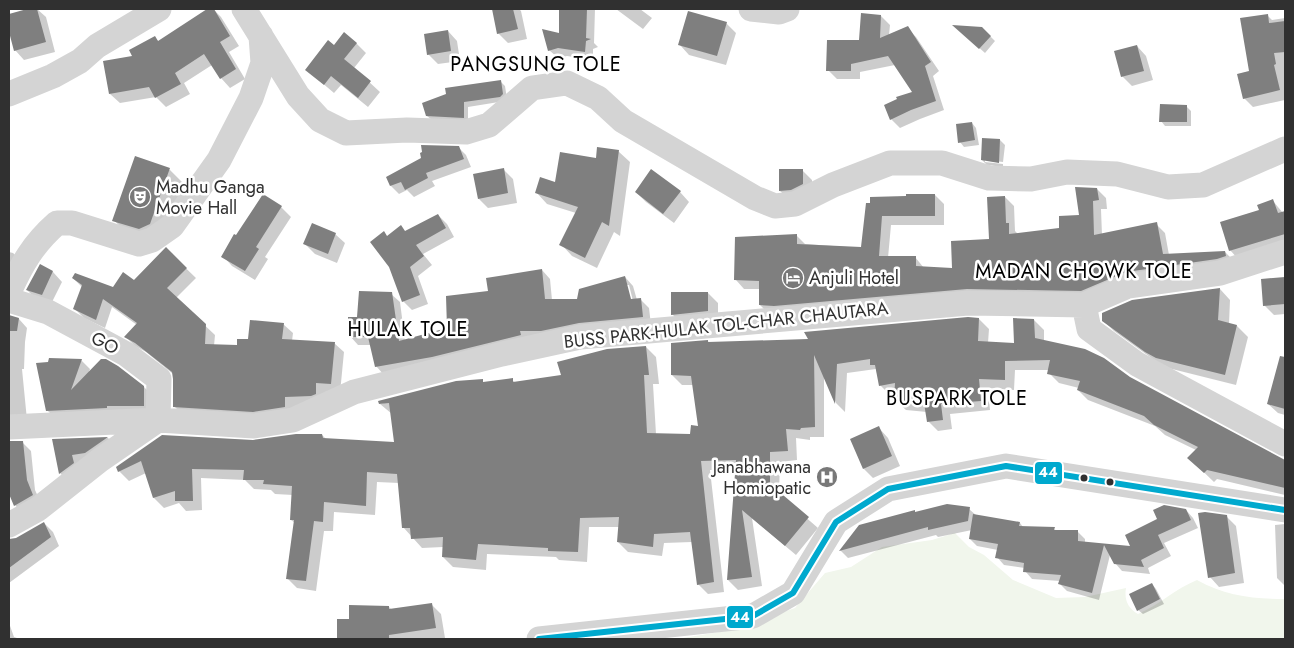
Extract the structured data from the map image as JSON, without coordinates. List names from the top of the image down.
{
  "streets": {
    "street": ["BUSS PARK-HULAK TOL-CHAR CHAUTARA", "GO"]
  },
  "crossings": [
    ["BUSS PARK-HULAK TOL-CHAR CHAUTARA", "GO"]
  ],
  "districts": [
    "PANGSUNG TOLE",
    "MADAN CHOWK TOLE",
    "HULAK TOLE",
    "BUSPARK TOLE"
  ],
  "places": {
    "theatre": ["Madhu Ganga Movie Hall"],
    "hotel": ["Anjuli Hotel"],
    "hospital": ["Janabhawana Homiopatic"]
  },
  "lines": ["transit line 44"]
}
